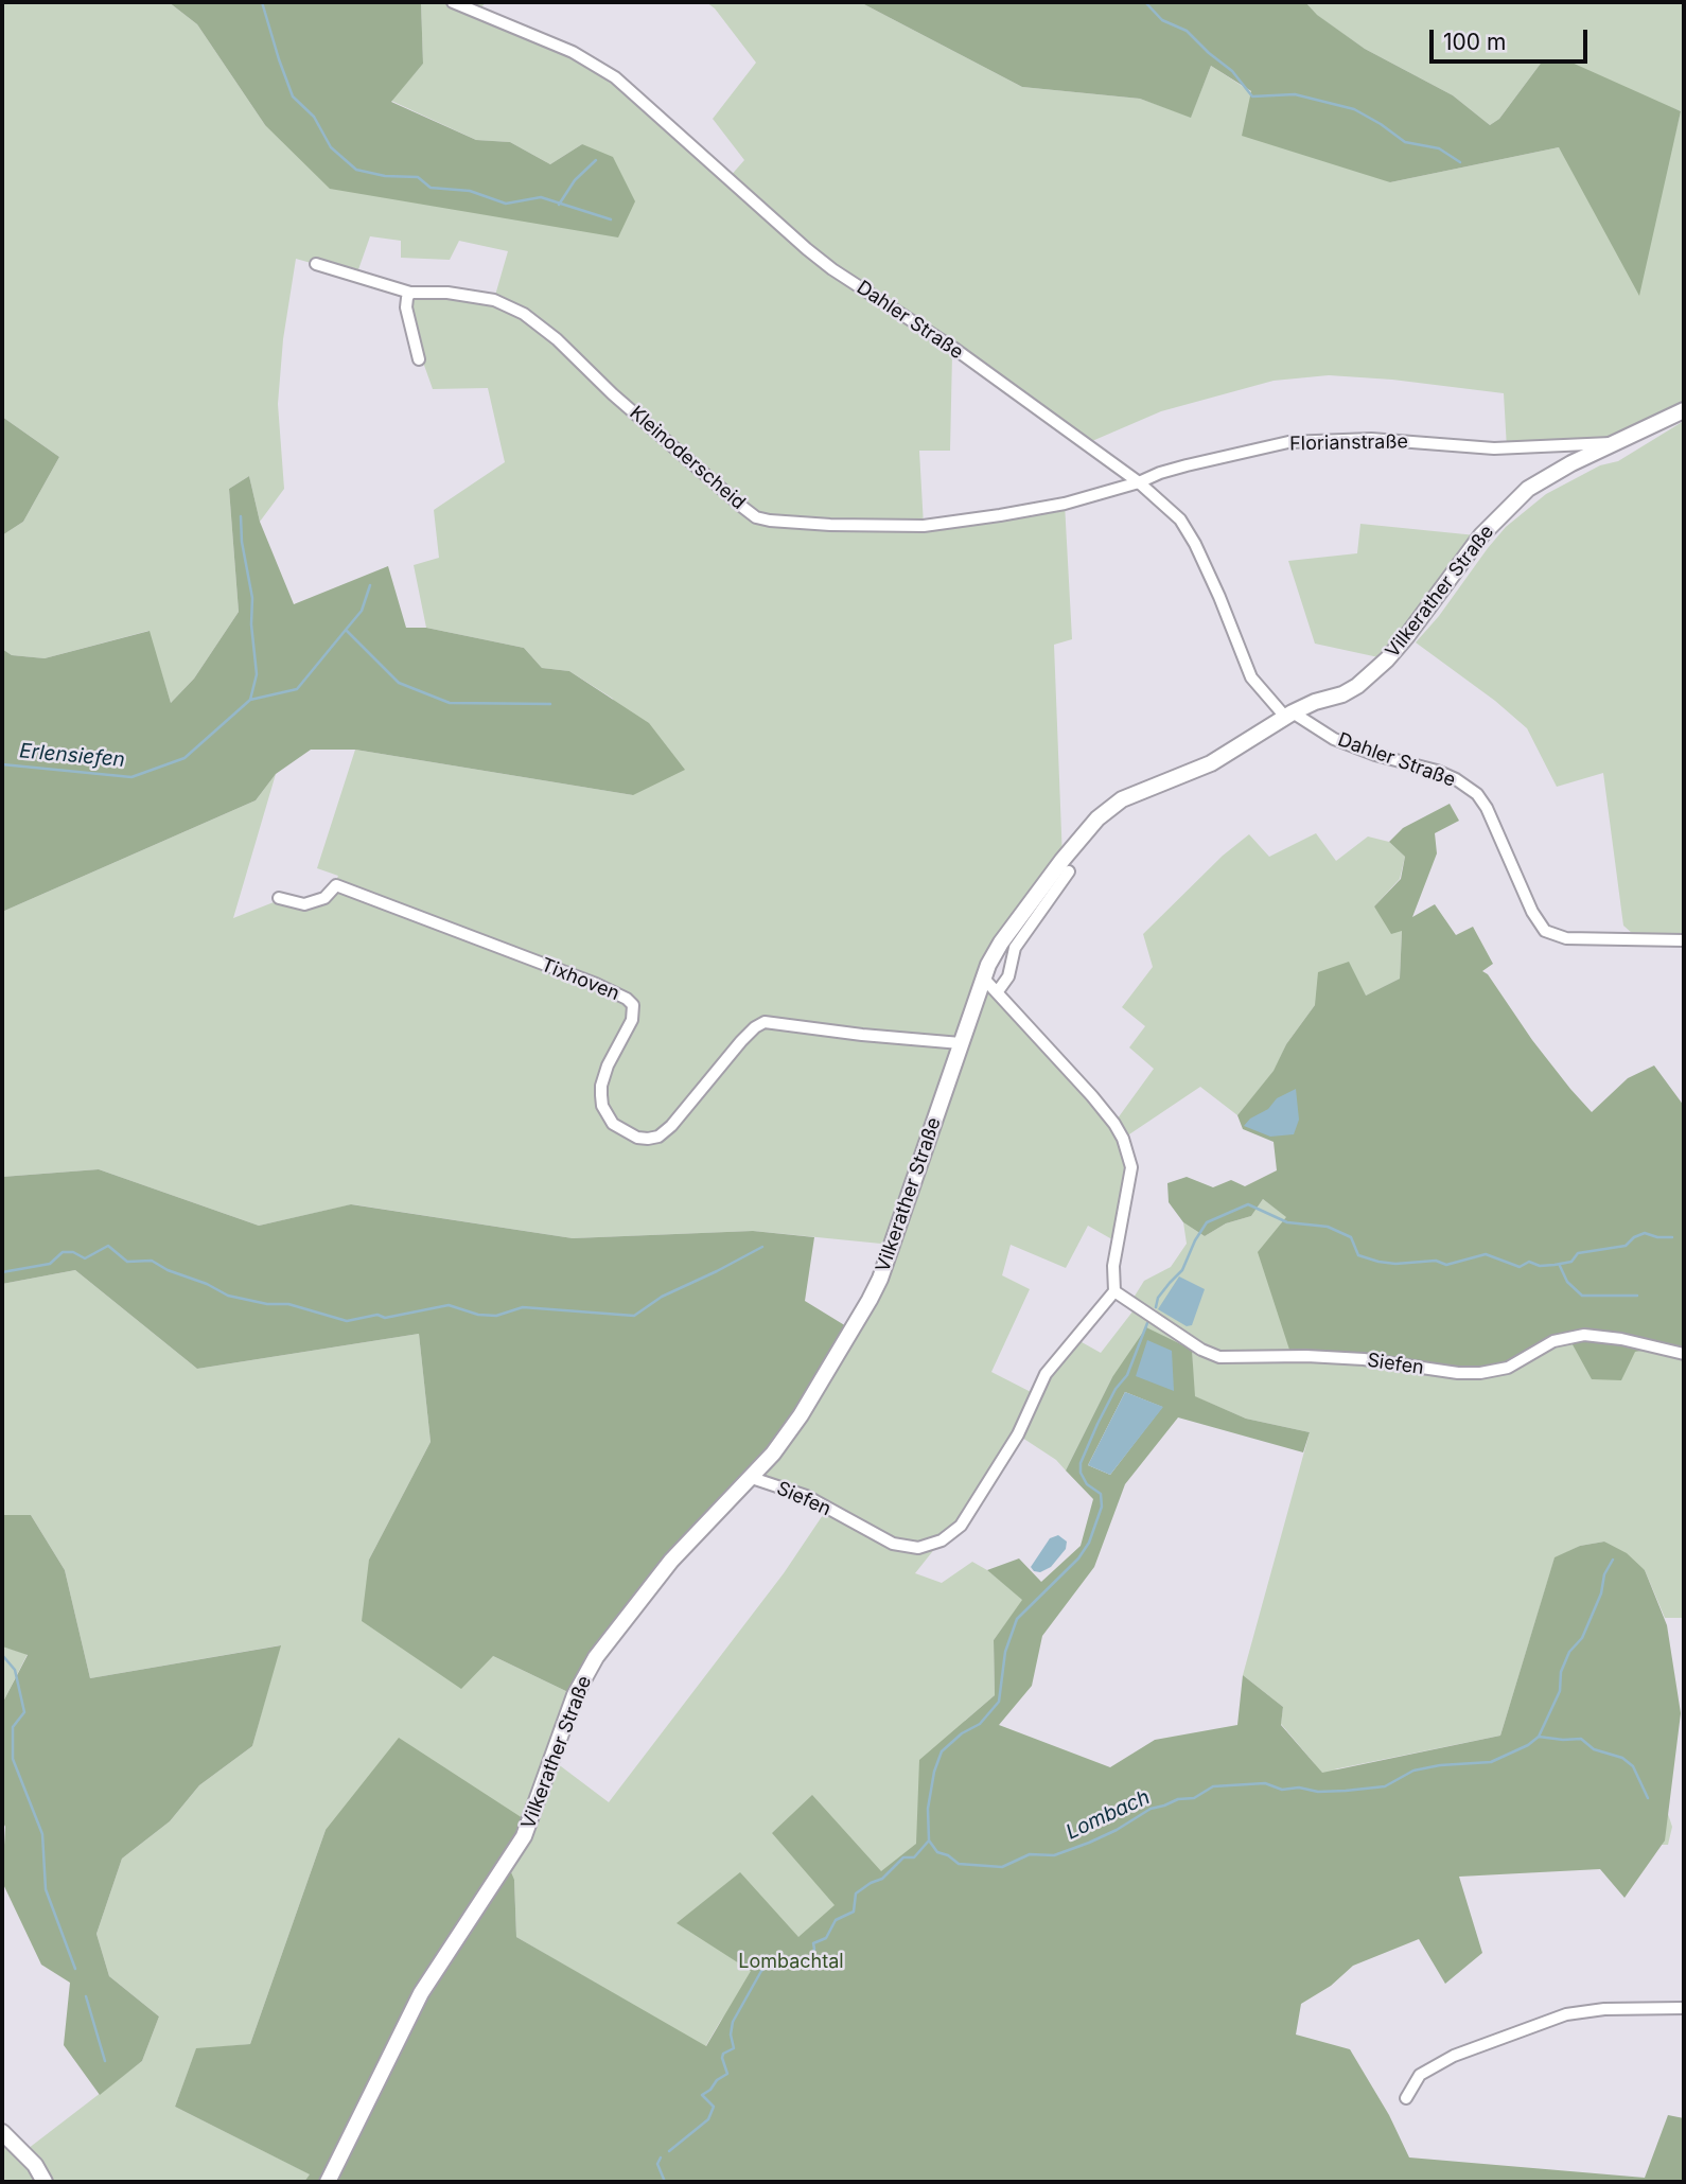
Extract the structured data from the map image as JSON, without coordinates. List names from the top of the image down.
{
  "streets": {
    "street": [
      "Dahler Straße",
      "Florianstraße",
      "Kleinoderscheid",
      "Vilkerather Straße",
      "Tixhoven",
      "Siefen"
    ]
  },
  "crossings": [
    ["Dahler Straße", "Florianstraße"],
    ["Dahler Straße", "Vilkerather Straße"],
    ["Florianstraße", "Kleinoderscheid"],
    ["Florianstraße", "Vilkerather Straße"],
    ["Vilkerather Straße", "Tixhoven"],
    ["Vilkerather Straße", "Siefen"]
  ],
  "water": ["Erlensiefen", "Lombach"],
  "parks": ["Lombachtal"],
  "scale_bar": "100 m"
}
